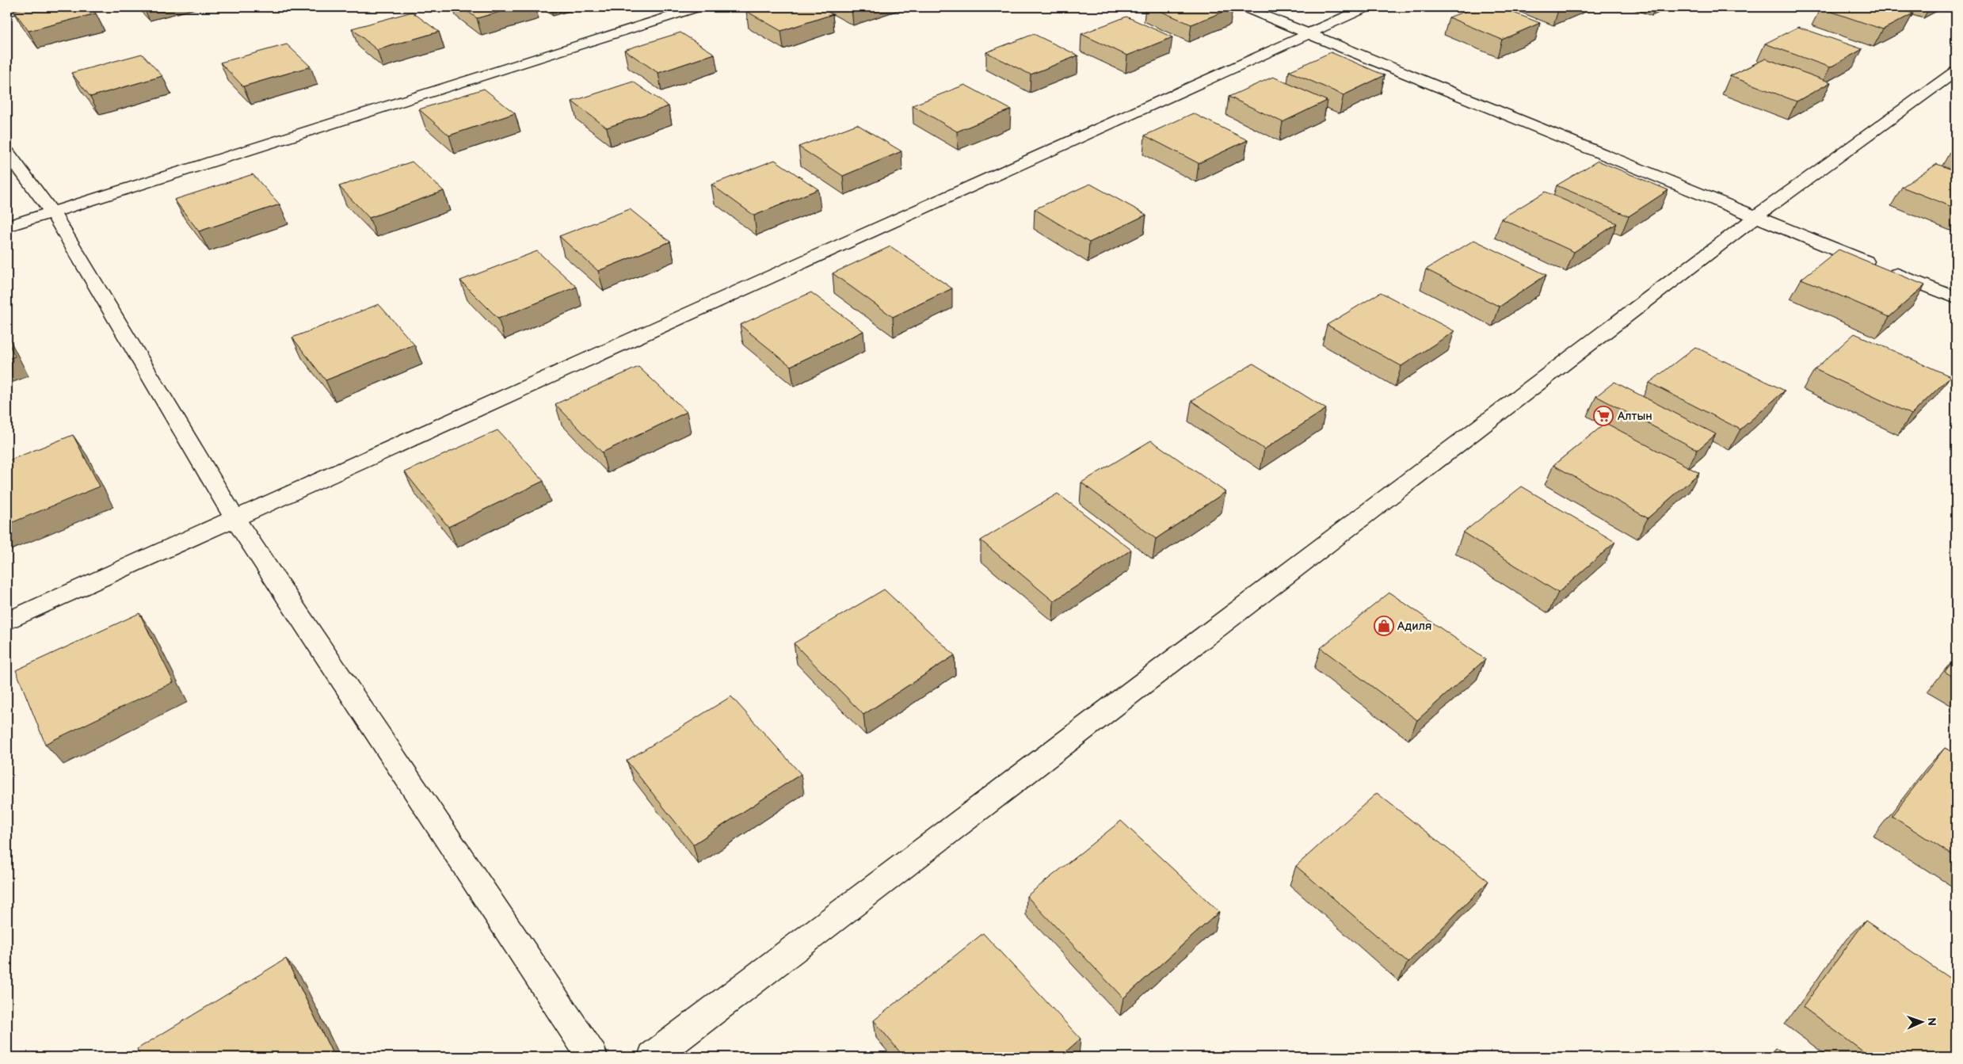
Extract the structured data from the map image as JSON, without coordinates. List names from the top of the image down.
{
  "places": {
    "supermarket": ["Алтын"],
    "shop": ["Адиля"]
  },
  "north": "right"
}
